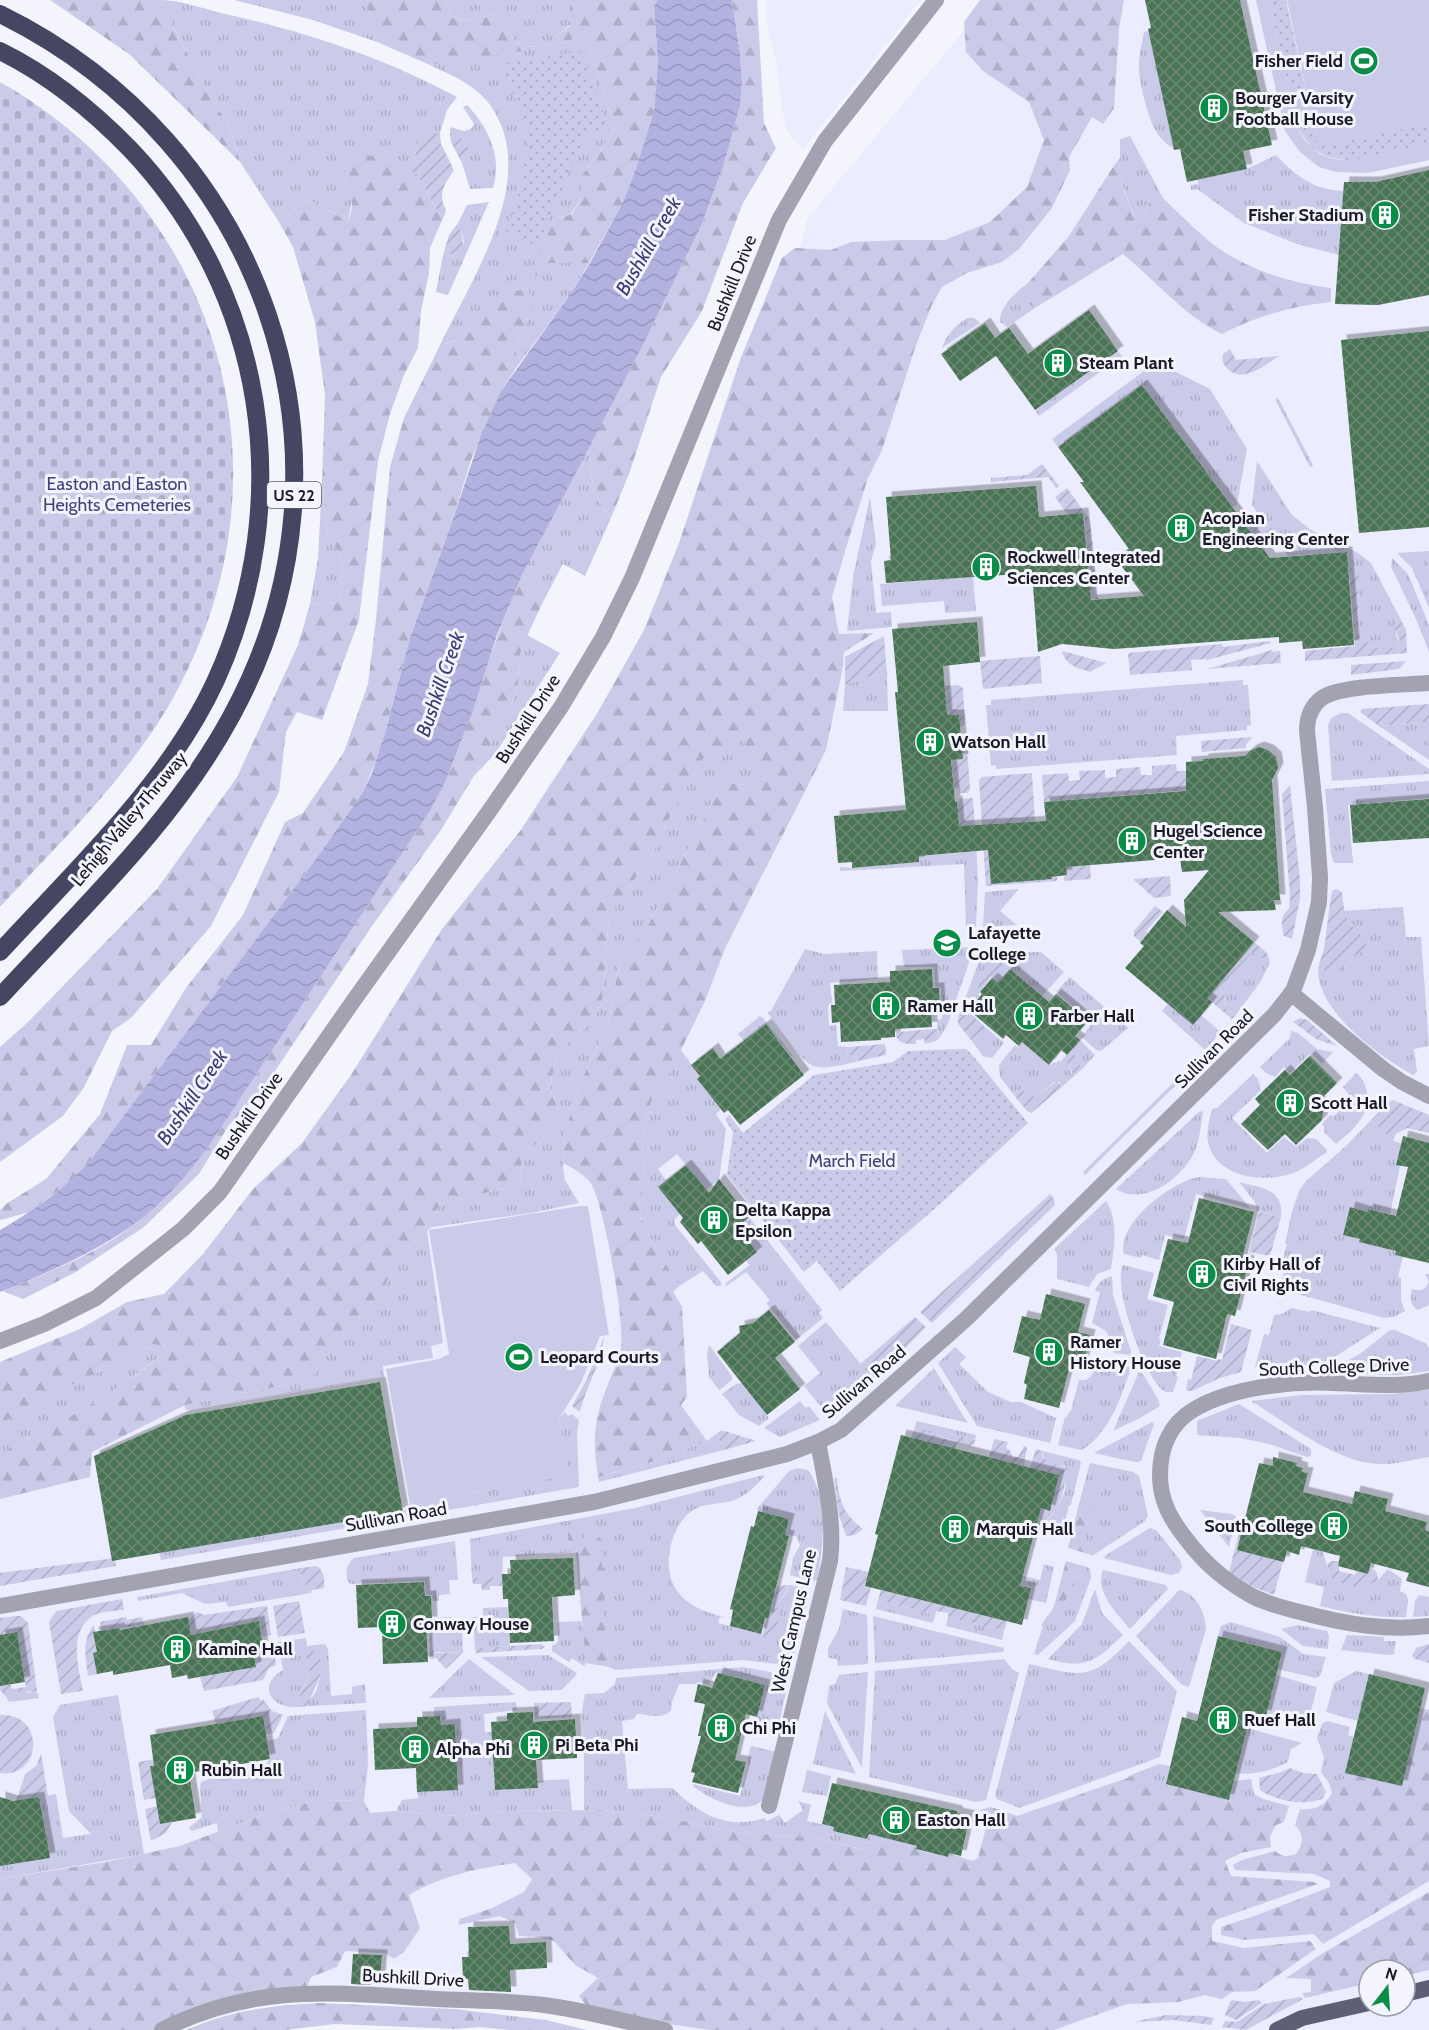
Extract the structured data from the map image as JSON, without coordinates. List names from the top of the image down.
{
  "streets": {
    "highway": ["US 22", "Lehigh Valley Thruway"],
    "street": [
      "Bushkill Drive",
      "Sullivan Road",
      "South College Drive",
      "West Campus Lane"
    ]
  },
  "crossings": [
    ["Sullivan Road", "West Campus Lane"]
  ],
  "water": ["Bushkill Creek"],
  "parks": ["Easton and Easton Heights Cemeteries", "March Field"],
  "places": {
    "sports": ["Fisher Field", "Leopard Courts"],
    "building": [
      "Bourger Varsity Football House",
      "Fisher Stadium",
      "Steam Plant",
      "Acopian Engineering Center",
      "Rockwell Integrated Sciences Center",
      "Watson Hall",
      "Hugel Science Center",
      "Ramer Hall",
      "Farber Hall",
      "Scott Hall",
      "Delta Kappa Epsilon",
      "Kirby Hall of Civil Rights",
      "Ramer History House",
      "South College",
      "Marquis Hall",
      "Conway House",
      "Kamine Hall",
      "Ruef Hall",
      "Chi Phi",
      "Pi Beta Phi",
      "Alpha Phi",
      "Rubin Hall",
      "Easton Hall"
    ],
    "school or university": ["Lafayette College"]
  },
  "north": "top"
}
